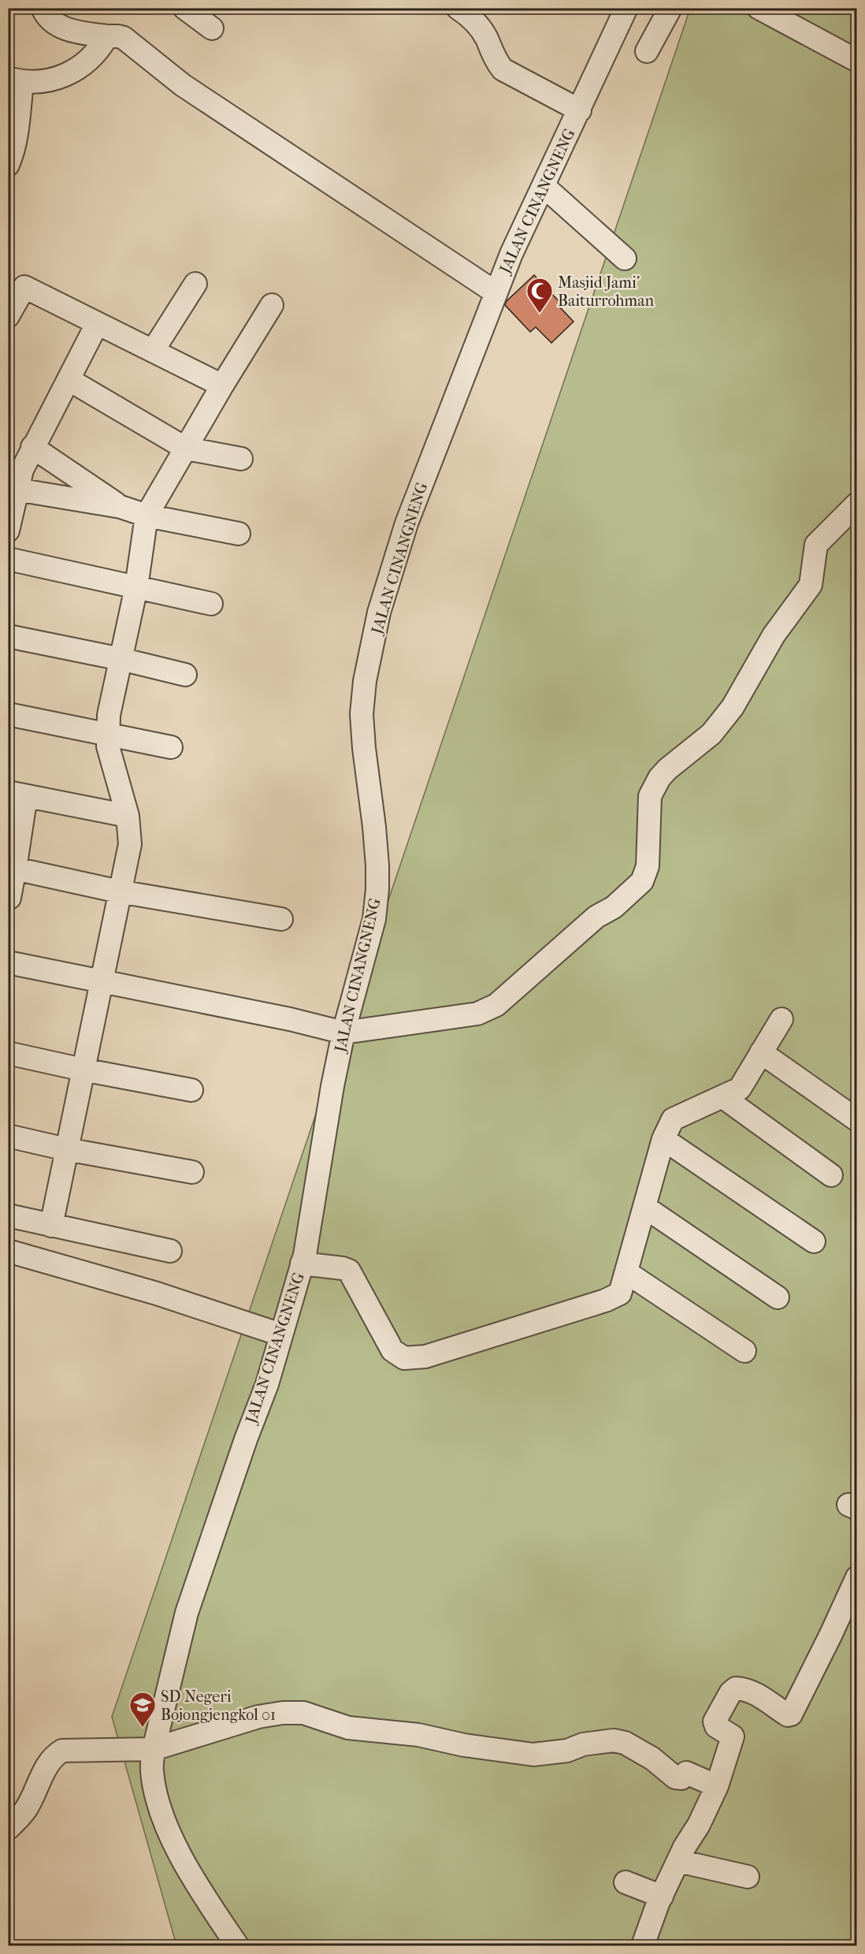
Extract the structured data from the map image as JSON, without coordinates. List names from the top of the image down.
{
  "streets": {
    "street": ["JALAN CINANGNENG"]
  },
  "places": {
    "mosque": ["Masjid Jami' Baiturrohman"],
    "school or university": ["SD Negeri Bojongjengkol 01"]
  }
}
